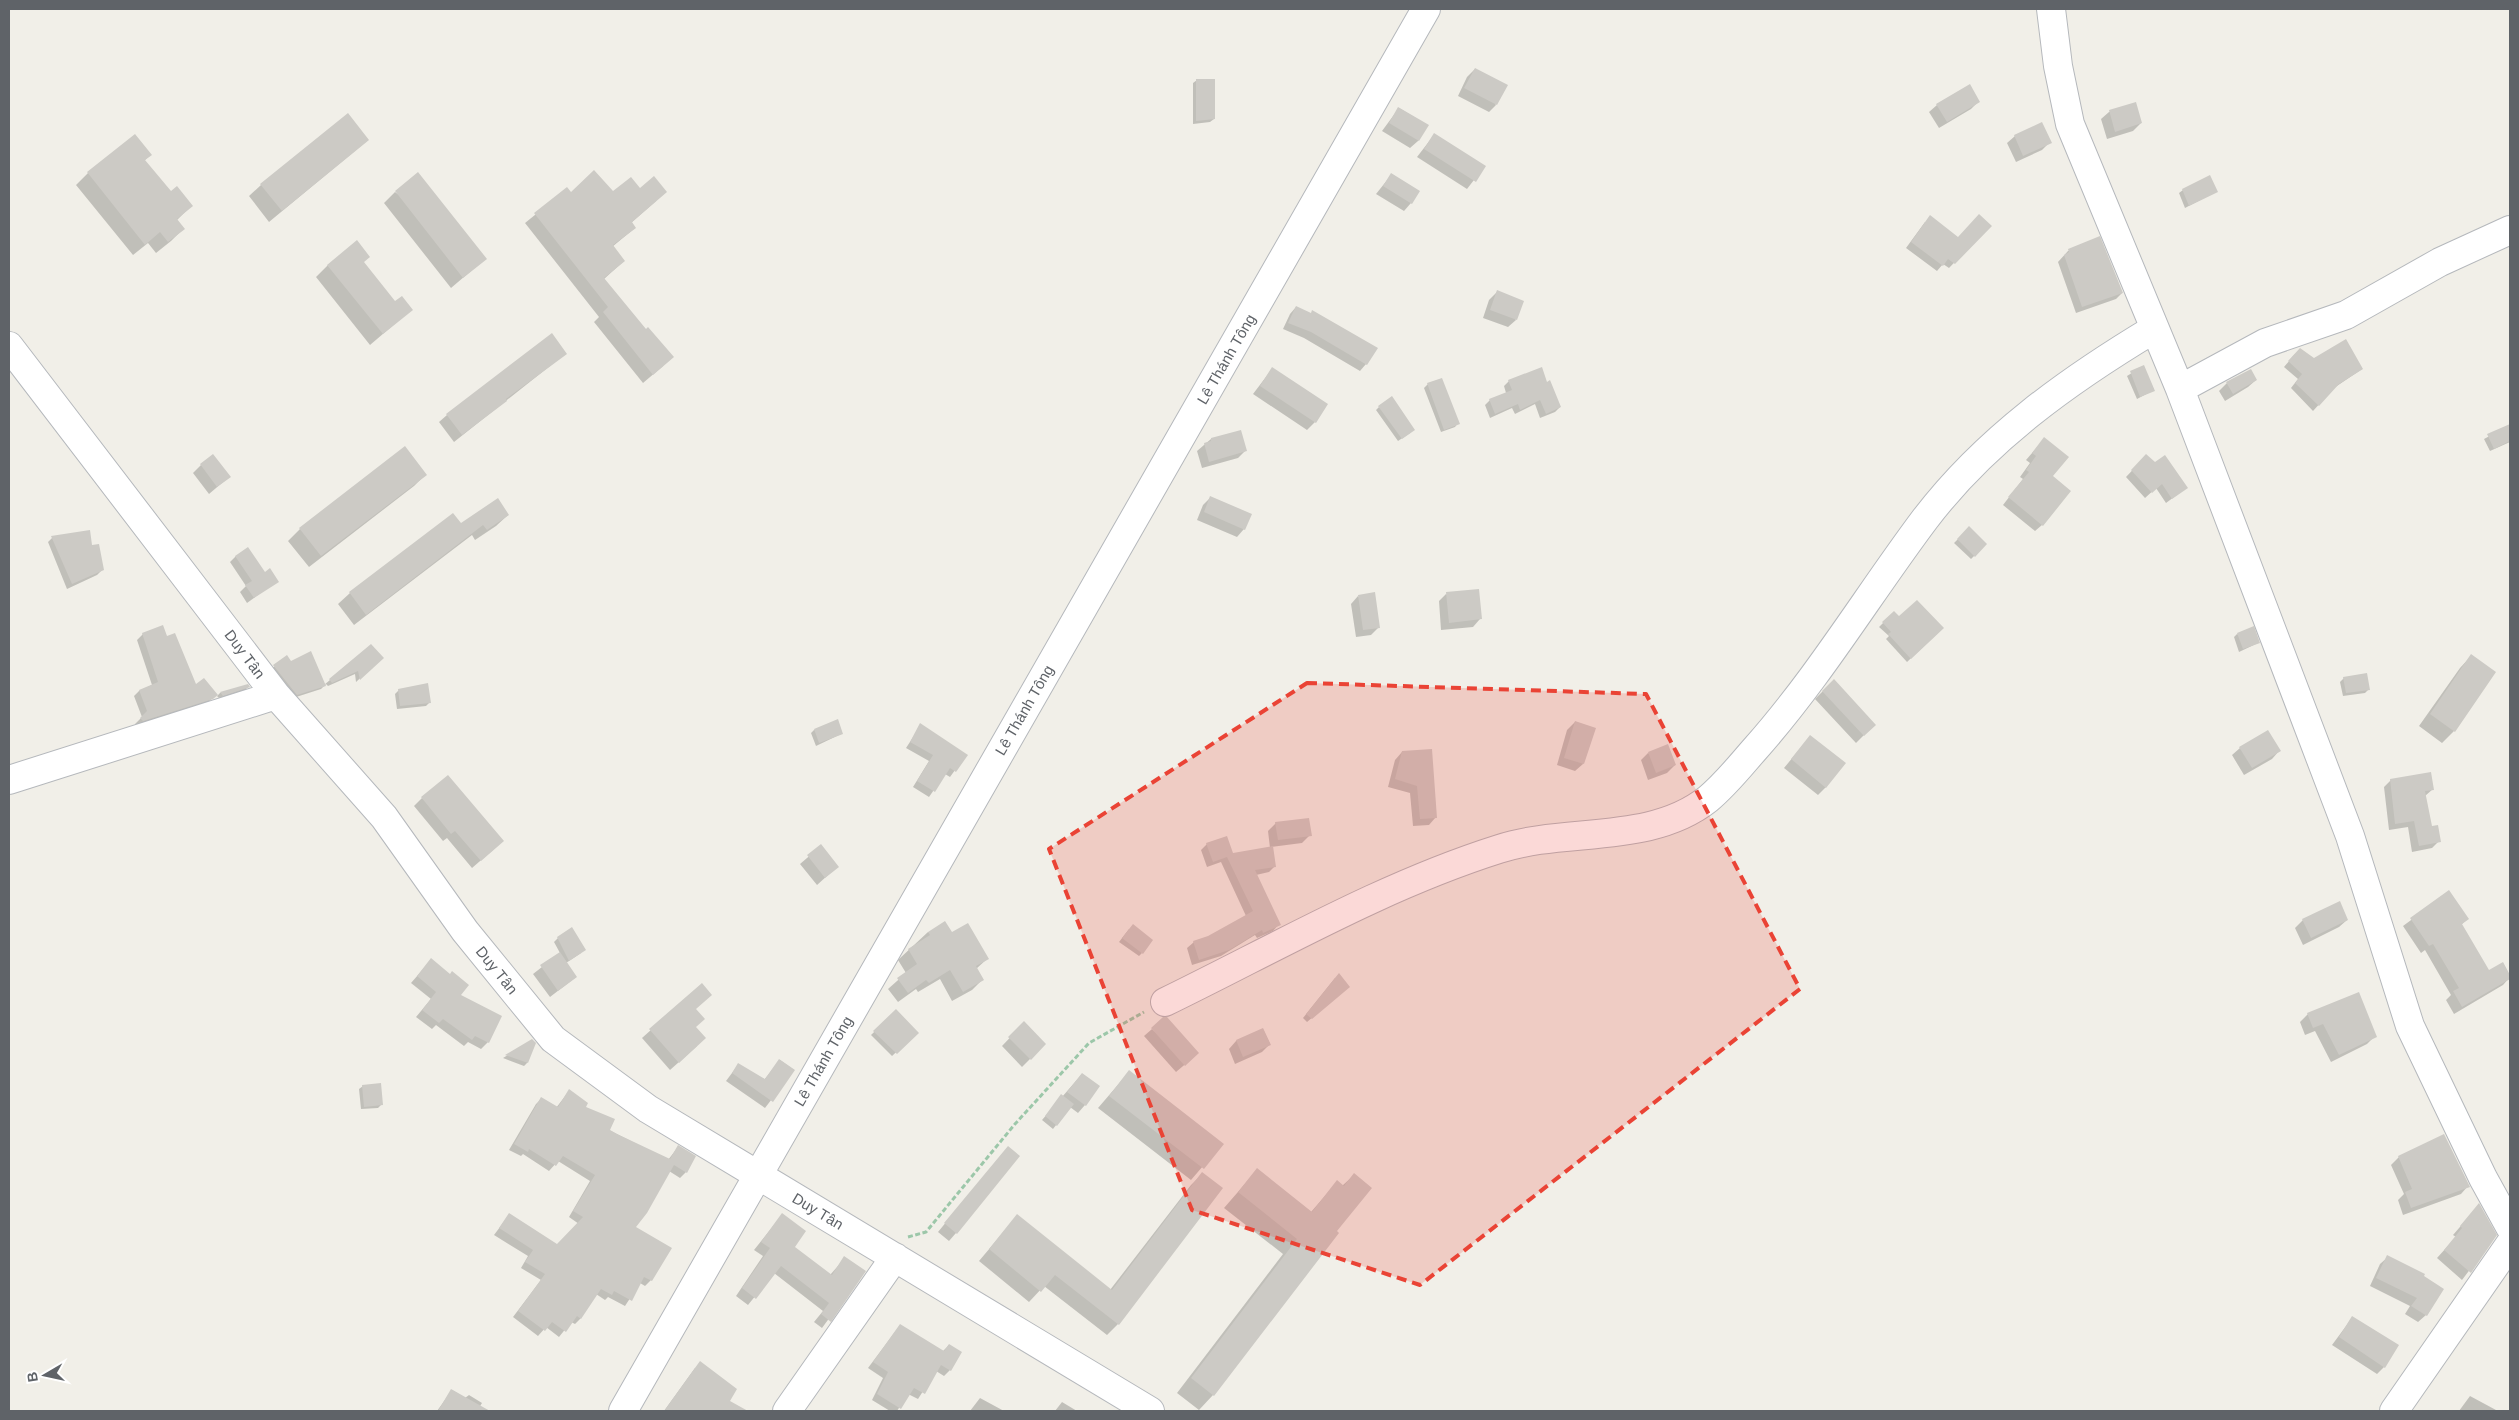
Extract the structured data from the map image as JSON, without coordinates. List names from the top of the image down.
{
  "streets": {
    "street": ["Lê Thánh Tông", "Duy Tân"]
  },
  "crossings": [
    ["Lê Thánh Tông", "Duy Tân"]
  ],
  "north": "left"
}
